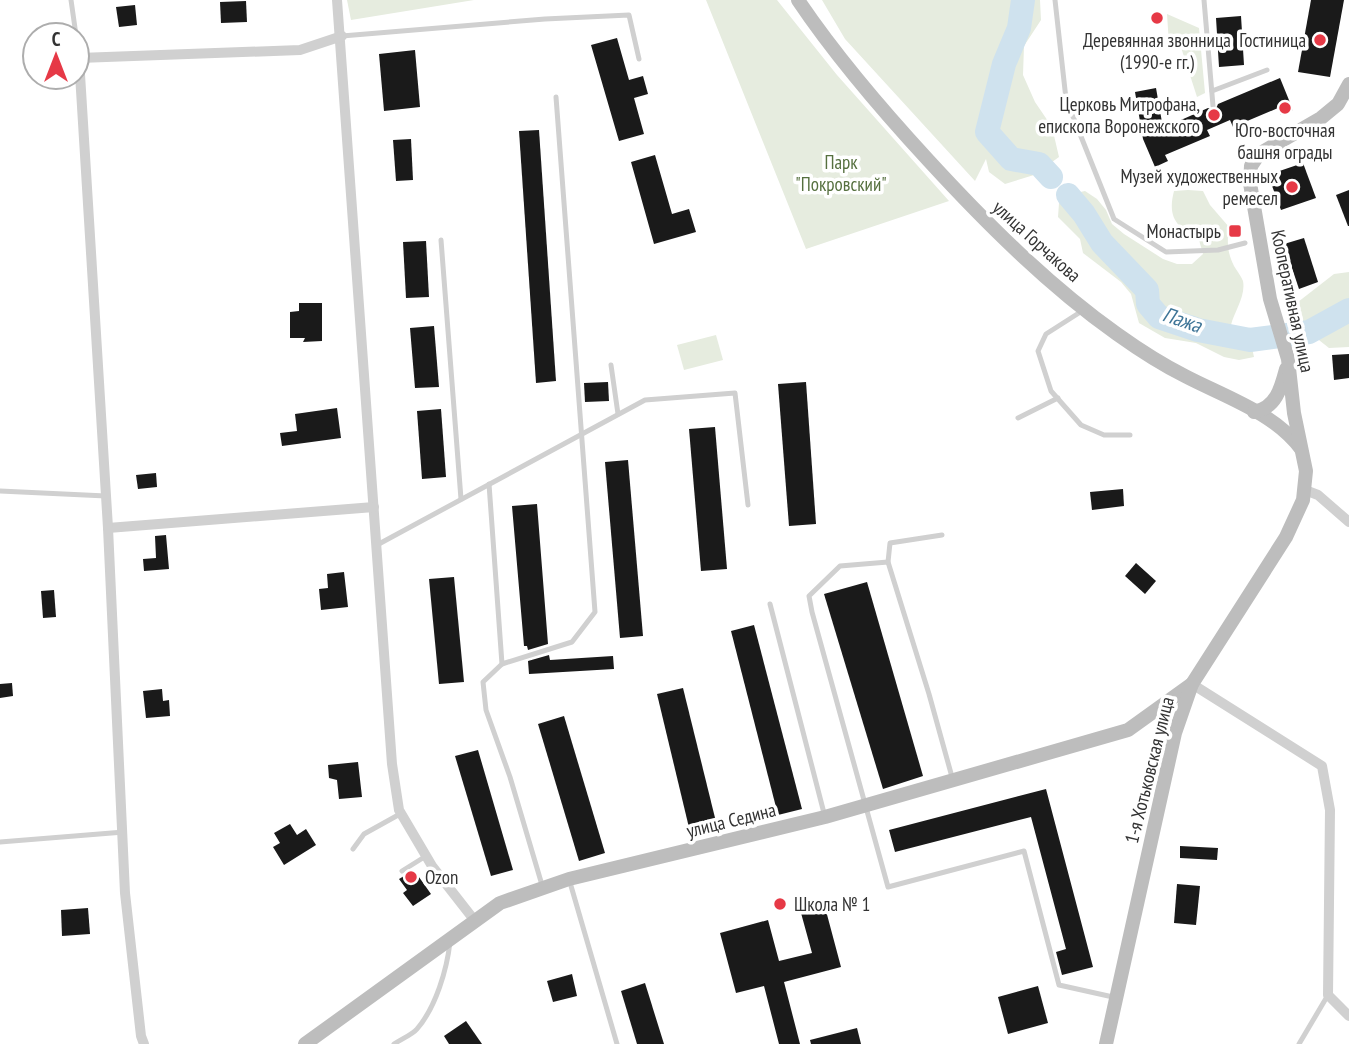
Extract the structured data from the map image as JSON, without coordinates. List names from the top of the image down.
{
  "streets": {
    "main road": [
      "улица Горчакова",
      "Кооперативная улица",
      "1-я Хотьковская улица",
      "улица Седина"
    ]
  },
  "crossings": [
    ["улица Горчакова", "Кооперативная улица"],
    ["улица Горчакова", "1-я Хотьковская улица"],
    ["Кооперативная улица", "1-я Хотьковская улица"],
    ["1-я Хотьковская улица", "улица Седина"]
  ],
  "water": ["Пажа"],
  "parks": ["Парк \"Покровский\""],
  "places": {
    "other": [
      "Деревянная звонница (1990-е гг.)",
      "Гостиница",
      "Юго-восточная башня ограды",
      "Церковь Митрофана, епископа Воронежского",
      "Музей художественных ремесел",
      "Ozon",
      "Школа № 1"
    ],
    "transit": ["Монастырь"]
  },
  "north": "top"
}
